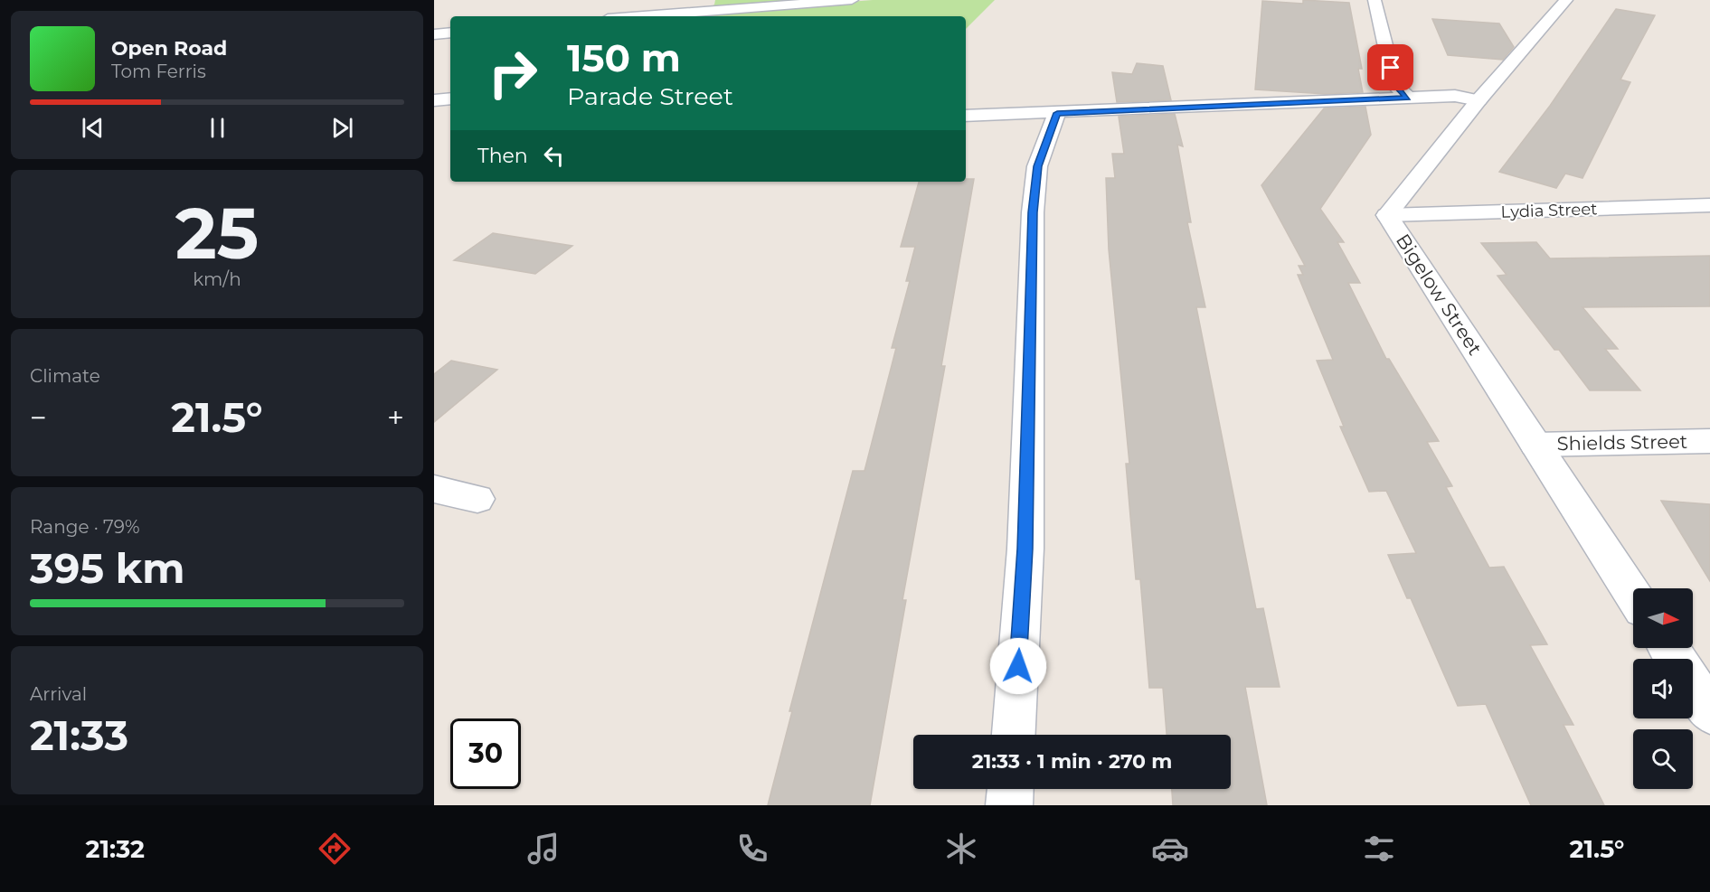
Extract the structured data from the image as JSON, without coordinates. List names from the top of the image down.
{
  "streets": {
    "street": ["Lydia Street", "Bigelow Street", "Shields Street"]
  },
  "crossings": [
    ["Lydia Street", "Bigelow Street"],
    ["Bigelow Street", "Shields Street"]
  ],
  "north": "right",
  "page": {
    "turn": ["150 m", "Parade Street"],
    "song": ["Open Road", "Tom Ferris"],
    "then": "Then",
    "tile": [
      ["25", "km/h"],
      "Climate",
      ["Range · 79%", "395 km"],
      ["Arrival", "21:33"]
    ],
    "heat": ["−", "21.5°", "+"],
    "limit": "30",
    "trip": "21:33 · 1 min · 270 m",
    "tabs": ["21:32", "21.5°"]
  }
}
